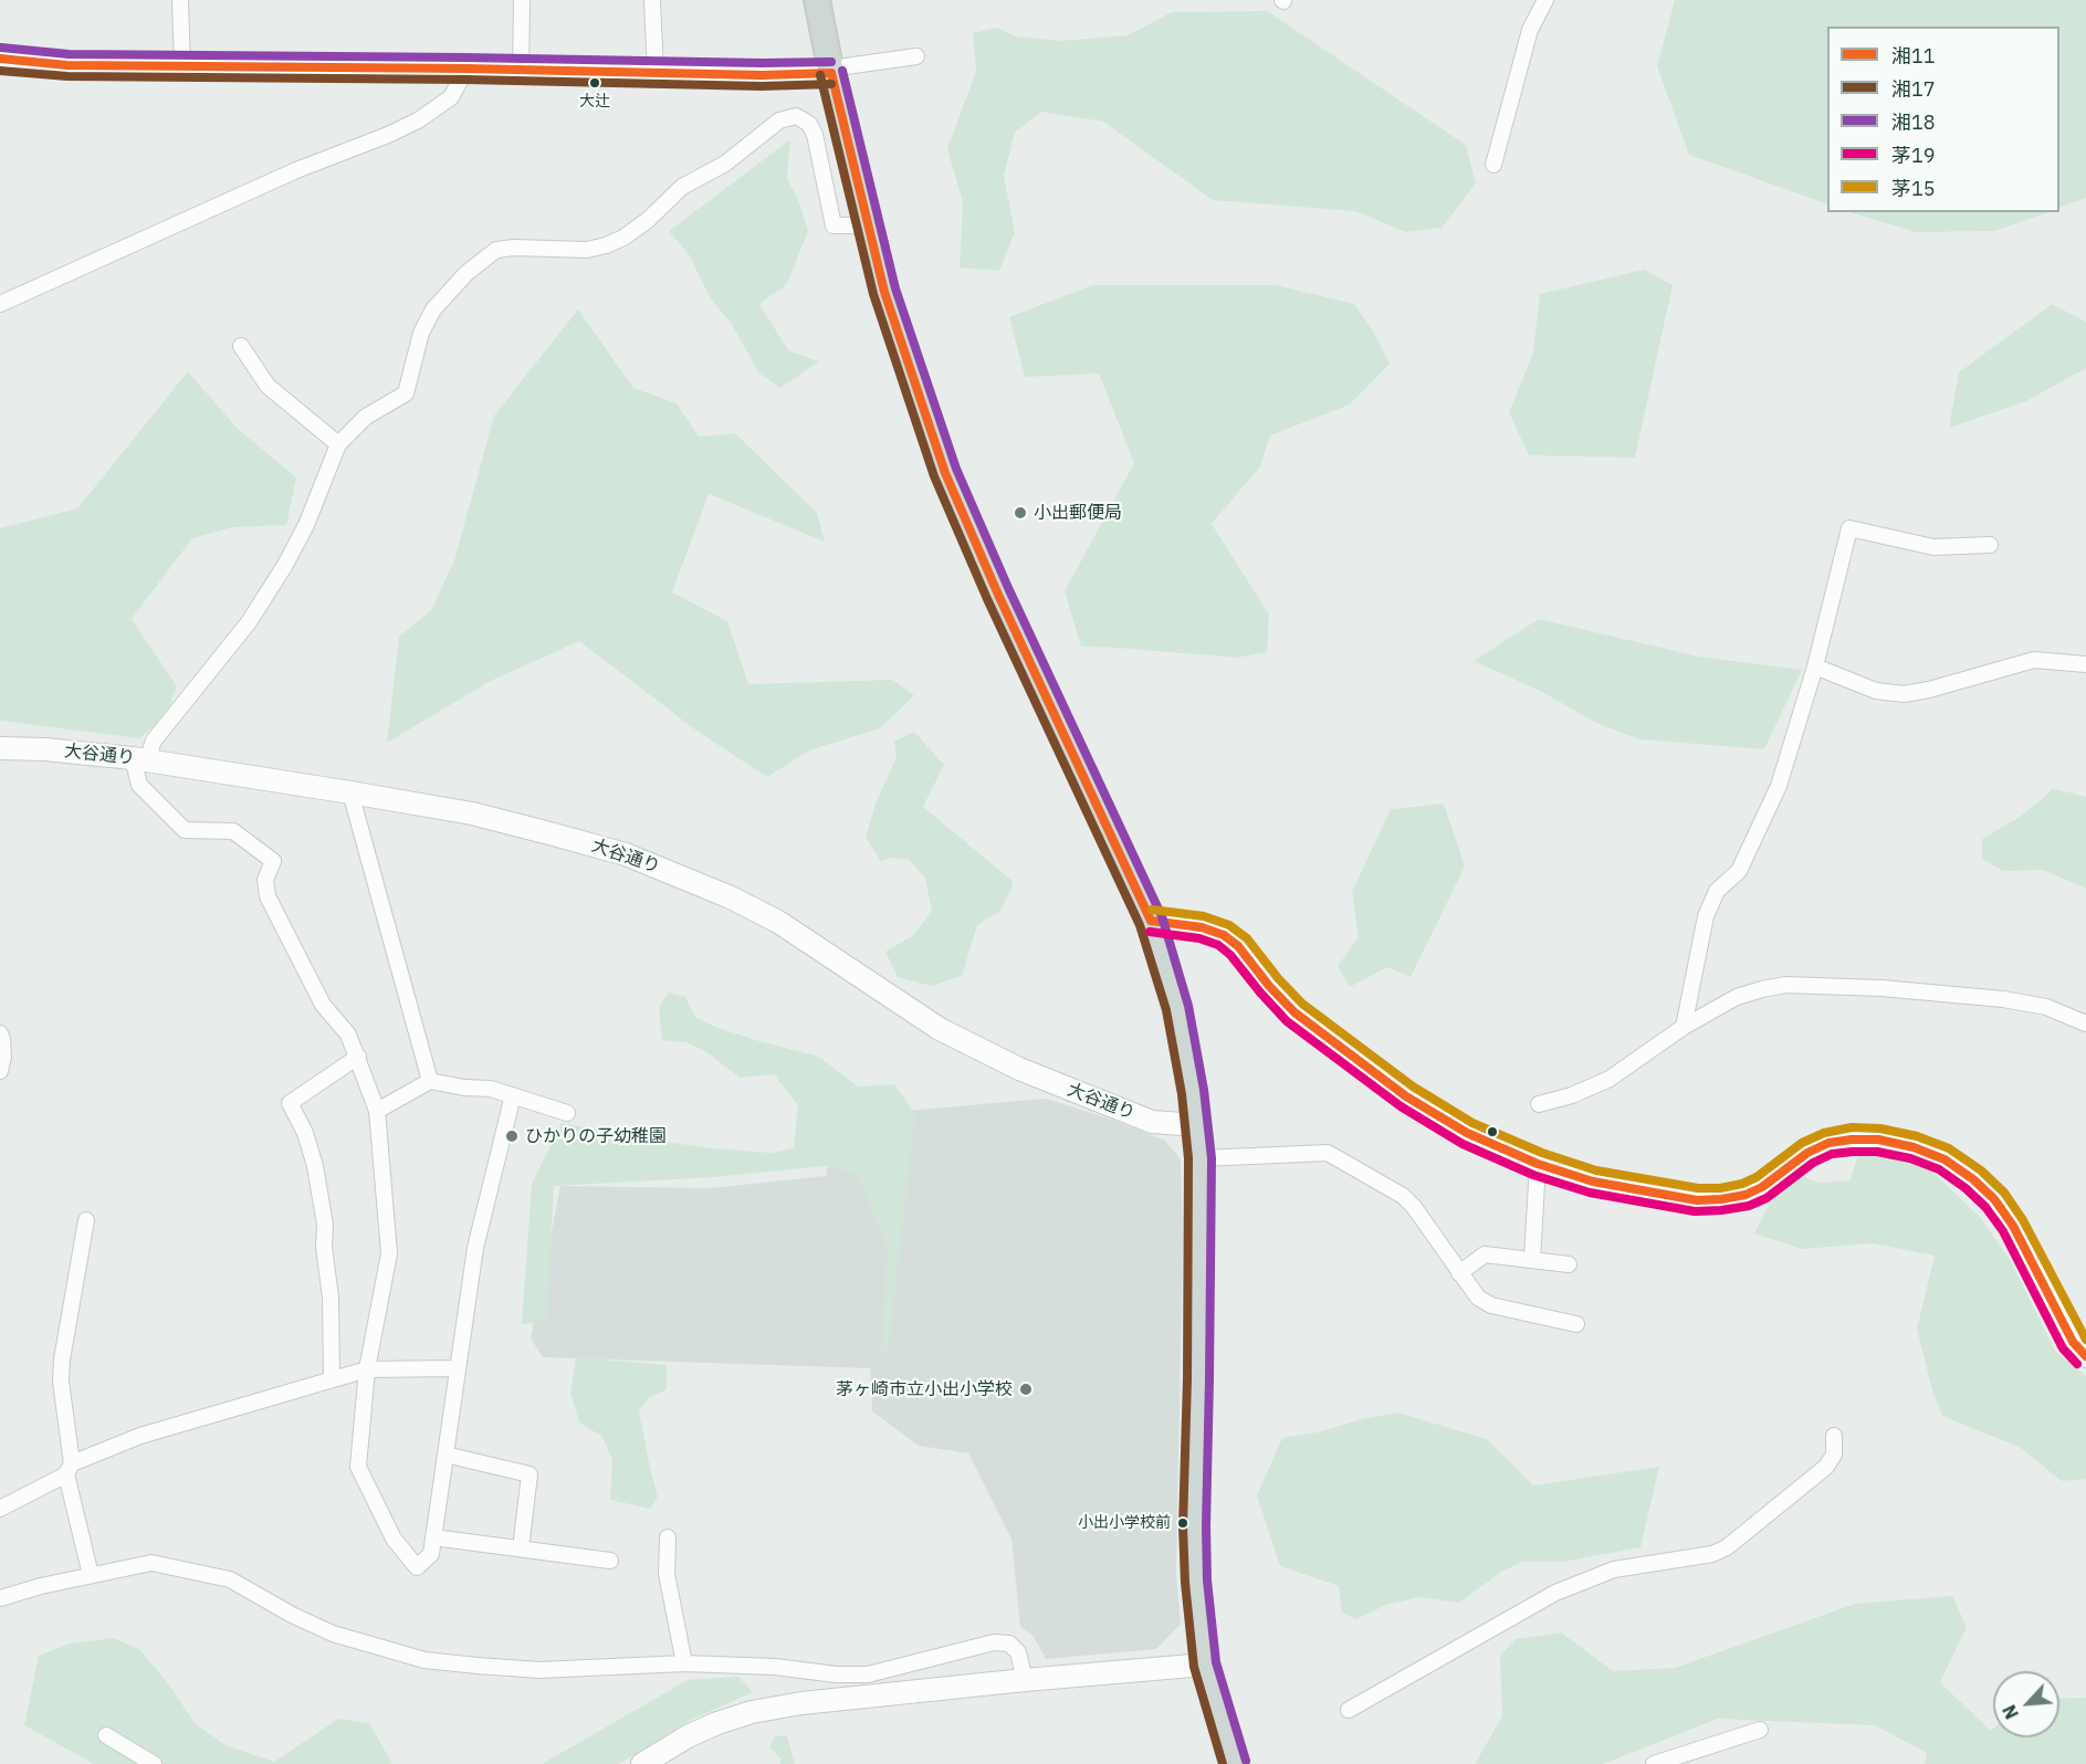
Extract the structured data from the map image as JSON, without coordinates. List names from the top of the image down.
{
  "streets": {
    "main road": ["大谷通り"]
  },
  "places": [
    "大辻",
    "小出郵便局",
    "ひかりの子幼稚園",
    "茅ヶ崎市立小出小学校",
    "小出小学校前"
  ],
  "lines": [
    "transit line 湘18",
    "transit line 湘11",
    "transit line 湘17",
    "transit line 茅15",
    "transit line 茅19"
  ],
  "legend": [
    "湘11",
    "湘17",
    "湘18",
    "茅19",
    "茅15"
  ],
  "north": "bottom left"
}
